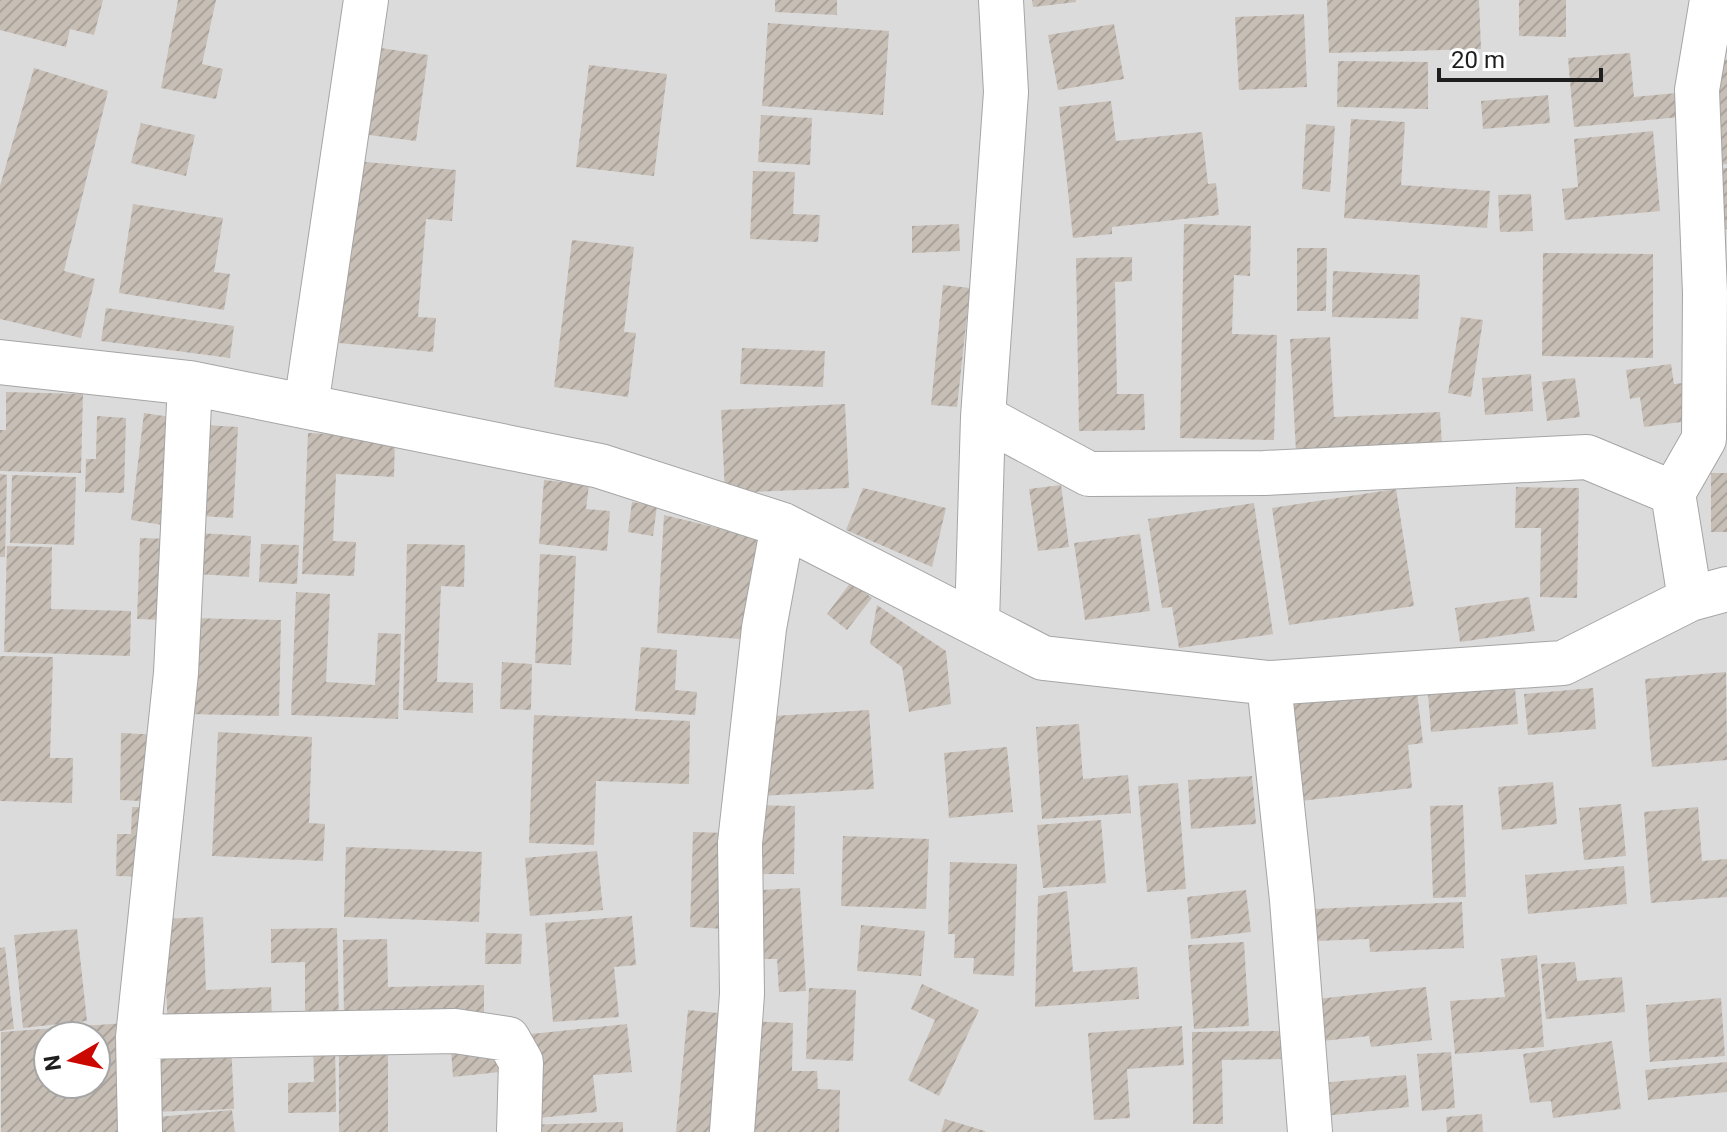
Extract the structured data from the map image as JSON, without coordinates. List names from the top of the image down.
{
  "scale_bar": "20 m",
  "north": "left"
}
